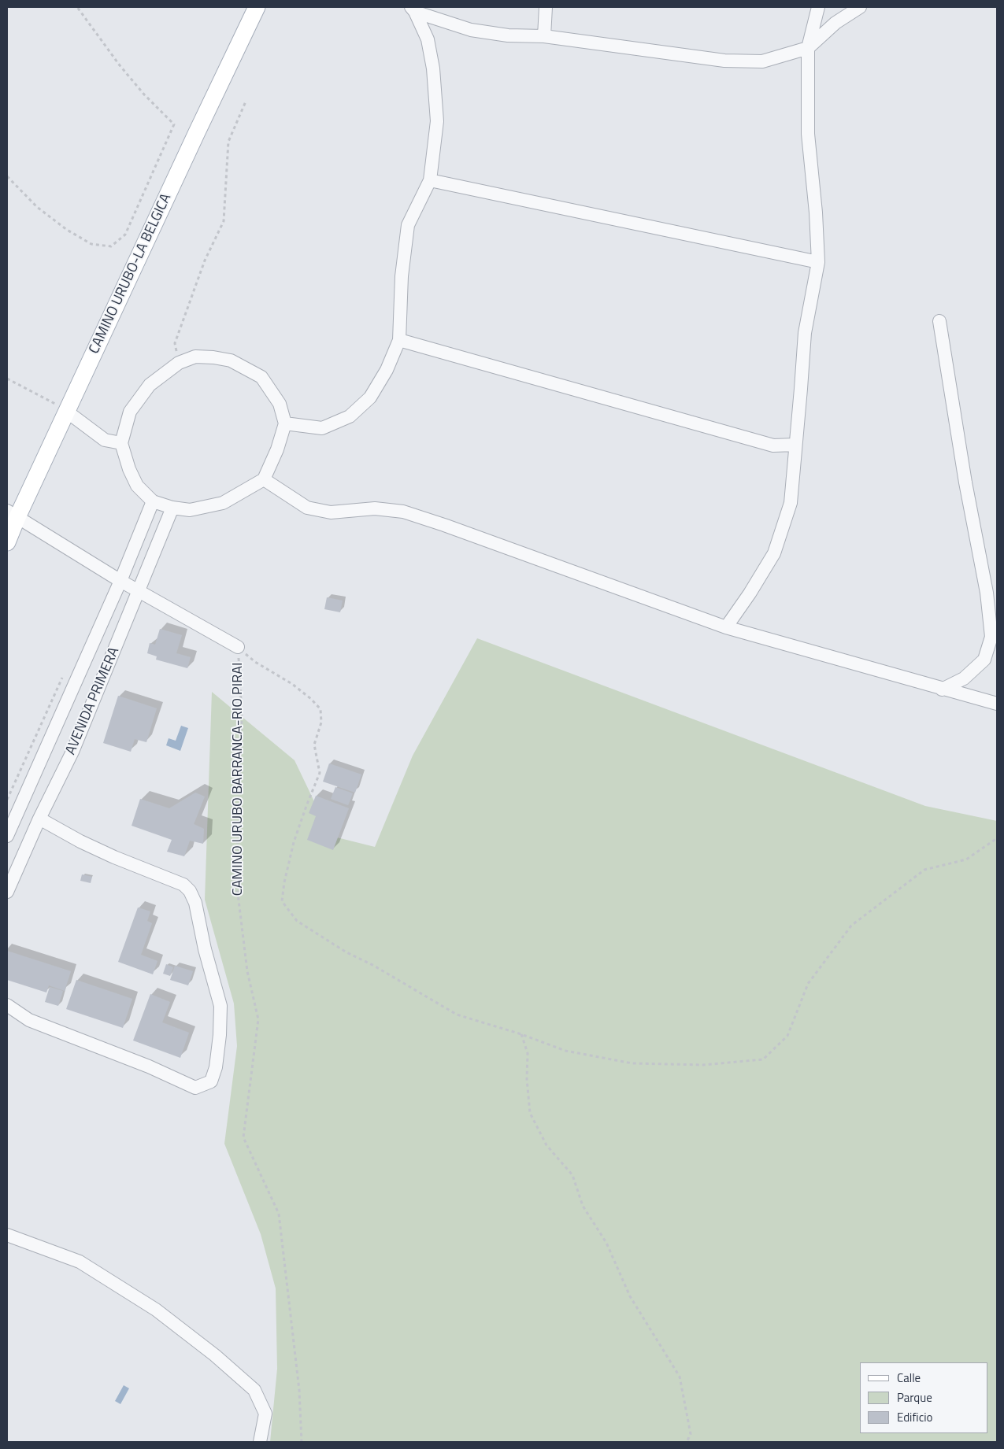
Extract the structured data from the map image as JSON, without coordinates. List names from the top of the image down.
{
  "streets": {
    "main road": ["CAMINO URUBO-LA BELGICA"],
    "street": ["AVENIDA PRIMERA"],
    "path": ["CAMINO URUBO BARRANCA-RIO PIRAI"]
  },
  "legend": ["Calle", "Parque", "Edificio"]
}
